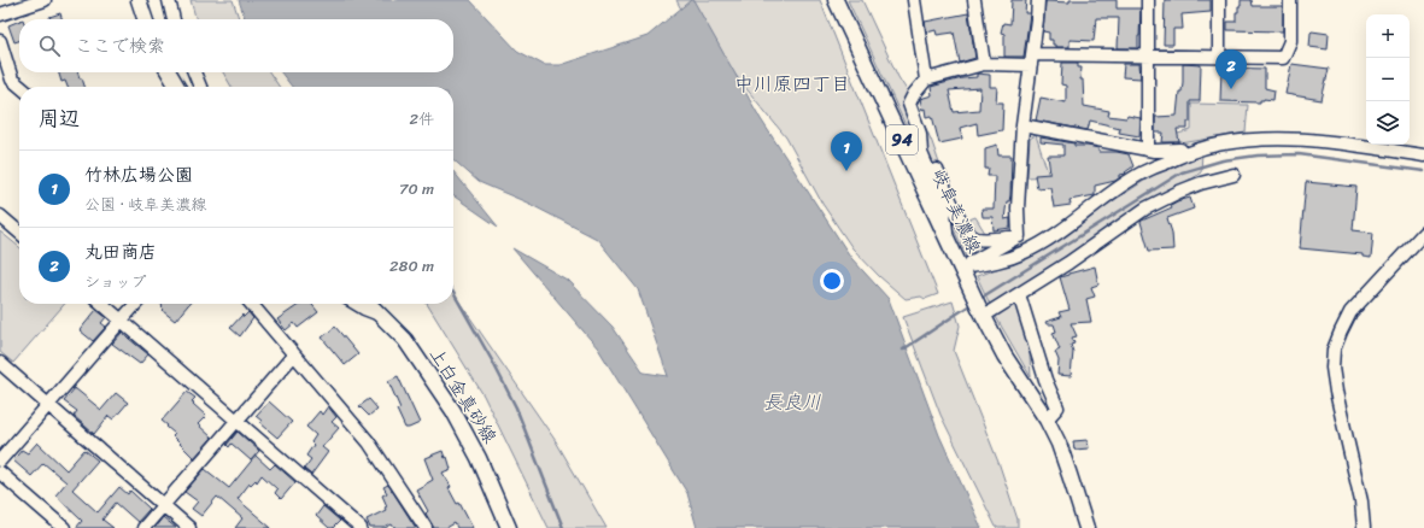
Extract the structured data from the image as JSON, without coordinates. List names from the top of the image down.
{
  "streets": {
    "main road": ["94", "岐阜美濃線", "上白金真砂線"]
  },
  "crossings": [
    ["94", "岐阜美濃線"]
  ],
  "districts": ["中川原四丁目"],
  "water": ["長良川"],
  "page": {
    "map_buttons": ["+", "−"],
    "search": "ここで検索",
    "pins": ["2", "1"],
    "heading": ["周辺", "2件"],
    "list": [
      {
        "mark": "1",
        "name": "竹林広場公園",
        "note": "公園 · 岐阜美濃線",
        "value": "70 m"
      },
      {
        "mark": "2",
        "name": "丸田商店",
        "note": "ショップ",
        "value": "280 m"
      }
    ]
  }
}
